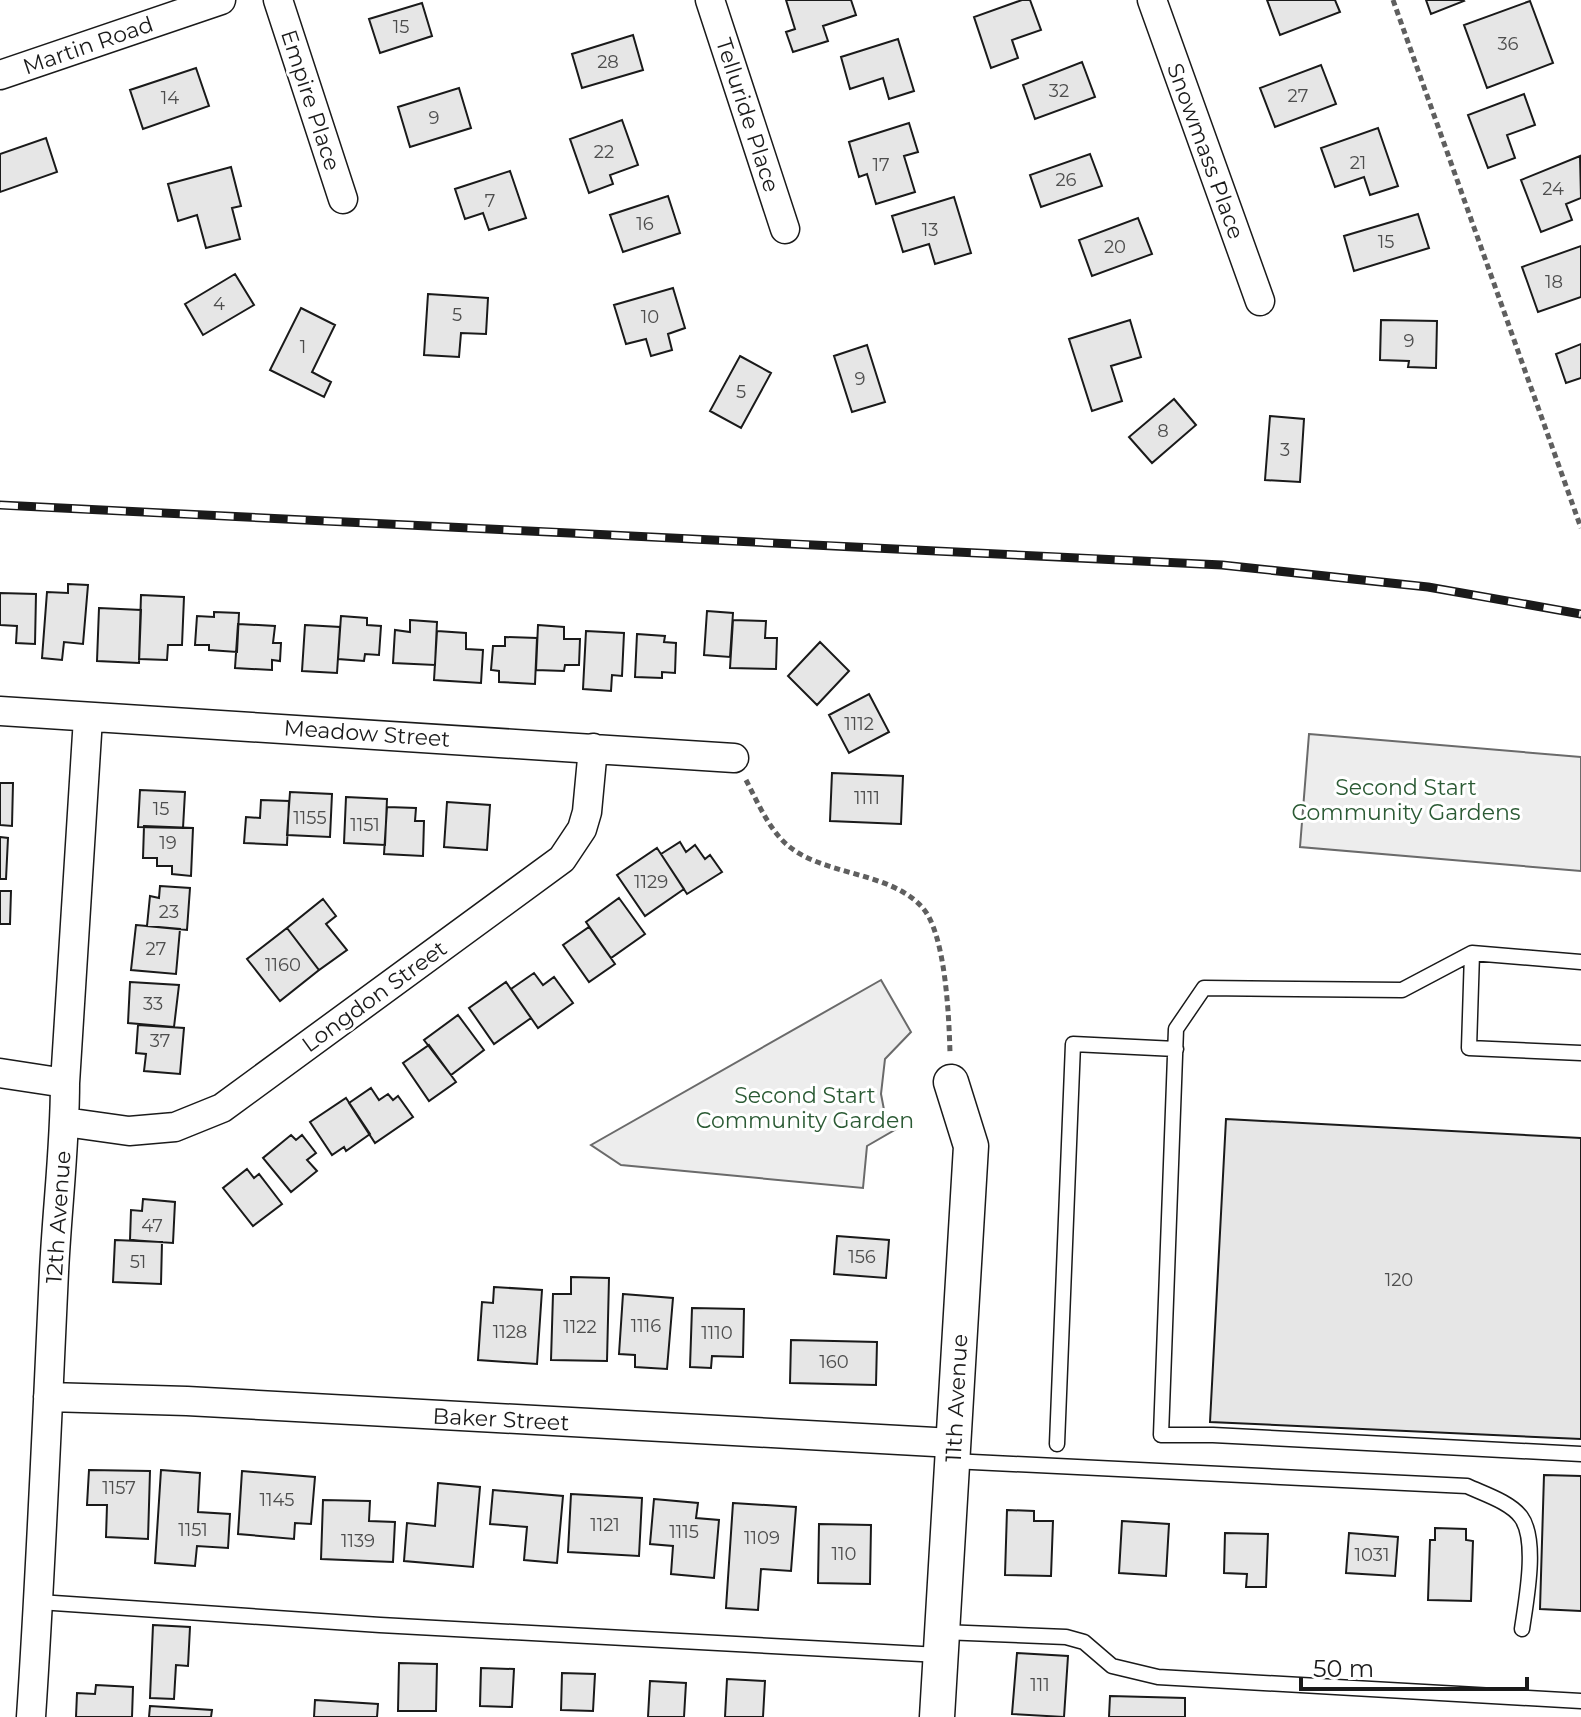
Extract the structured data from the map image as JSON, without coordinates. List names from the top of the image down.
{
  "streets": {
    "street": [
      "Martin Road",
      "Empire Place",
      "Telluride Place",
      "Snowmass Place",
      "Meadow Street",
      "Longdon Street",
      "12th Avenue",
      "11th Avenue",
      "Baker Street"
    ]
  },
  "crossings": [
    ["Meadow Street", "Longdon Street"],
    ["Meadow Street", "12th Avenue"],
    ["Longdon Street", "12th Avenue"],
    ["12th Avenue", "Baker Street"],
    ["11th Avenue", "Baker Street"]
  ],
  "parks": ["Second Start Community Gardens", "Second Start Community Garden"],
  "house_numbers": [
    "15",
    "36",
    "28",
    "32",
    "27",
    "14",
    "9",
    "22",
    "21",
    "17",
    "26",
    "24",
    "7",
    "16",
    "13",
    "15",
    "20",
    "18",
    "4",
    "5",
    "10",
    "9",
    "1",
    "9",
    "5",
    "8",
    "3",
    "1112",
    "1111",
    "15",
    "1155",
    "1151",
    "19",
    "1129",
    "23",
    "27",
    "1160",
    "33",
    "37",
    "47",
    "156",
    "51",
    "120",
    "1116",
    "1122",
    "1128",
    "1110",
    "160",
    "1157",
    "1145",
    "1121",
    "1151",
    "1115",
    "1109",
    "1139",
    "110",
    "1031",
    "111"
  ],
  "scale_bar": "50 m"
}
